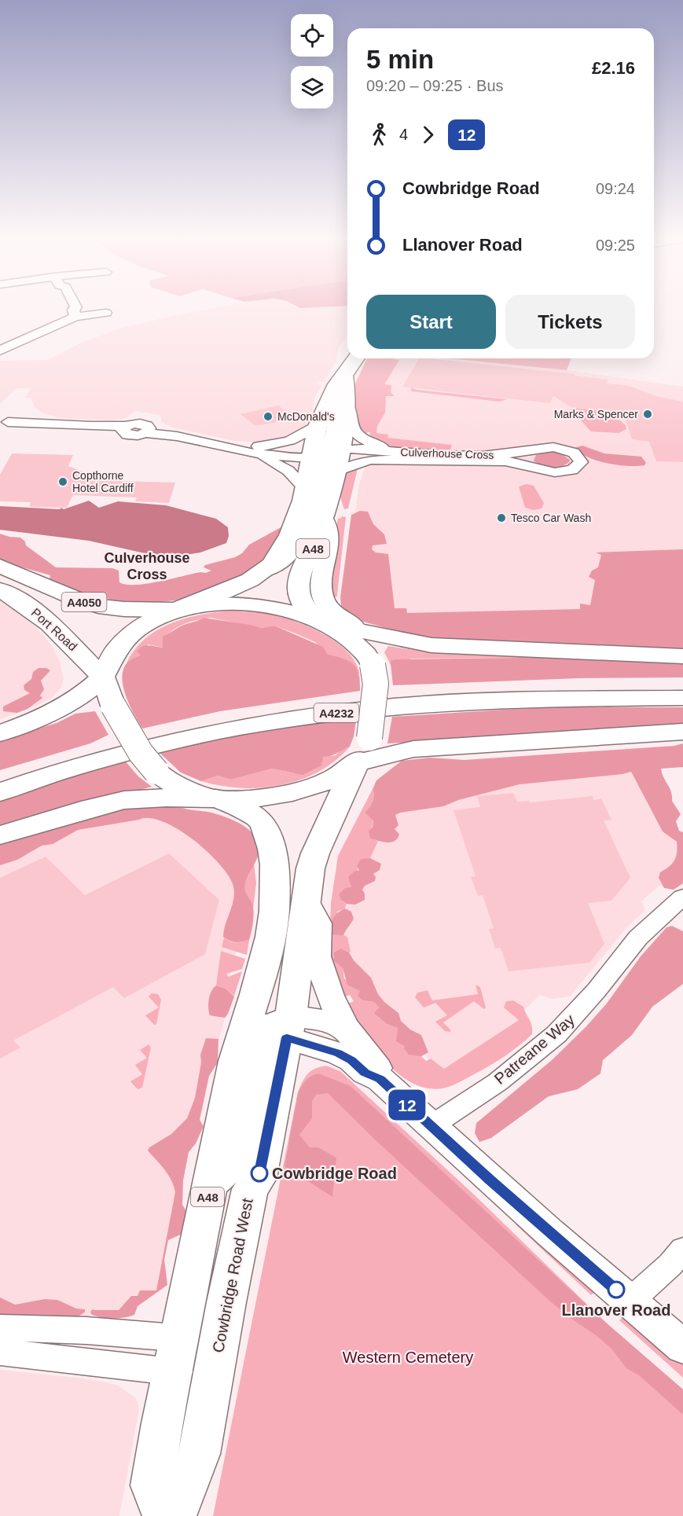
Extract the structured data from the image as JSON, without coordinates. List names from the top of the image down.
{
  "streets": {
    "main road": [
      "A48",
      "A4050",
      "Port Road",
      "A4232",
      "Cowbridge Road West"
    ],
    "street": ["Culverhouse Cross", "Patreane Way"]
  },
  "crossings": [
    ["Culverhouse Cross", "A48"],
    ["A48", "A4050"],
    ["A48", "Cowbridge Road West"],
    ["Port Road", "Cowbridge Road West"]
  ],
  "districts": ["Culverhouse Cross"],
  "parks": ["Western Cemetery"],
  "places": [
    "Marks & Spencer",
    "McDonald's",
    "Copthorne Hotel Cardiff",
    "Tesco Car Wash",
    "Cowbridge Road",
    "Llanover Road"
  ],
  "lines": ["bus line 12"],
  "page": {
    "on_map": "12",
    "heading": ["5 min", "09:20 – 09:25 · Bus", "£2.16"],
    "legs": ["4", "12"],
    "list": [
      {
        "name": "Cowbridge Road",
        "value": "09:24"
      },
      {
        "name": "Llanover Road",
        "value": "09:25"
      }
    ],
    "buttons": ["Start", "Tickets"]
  }
}
